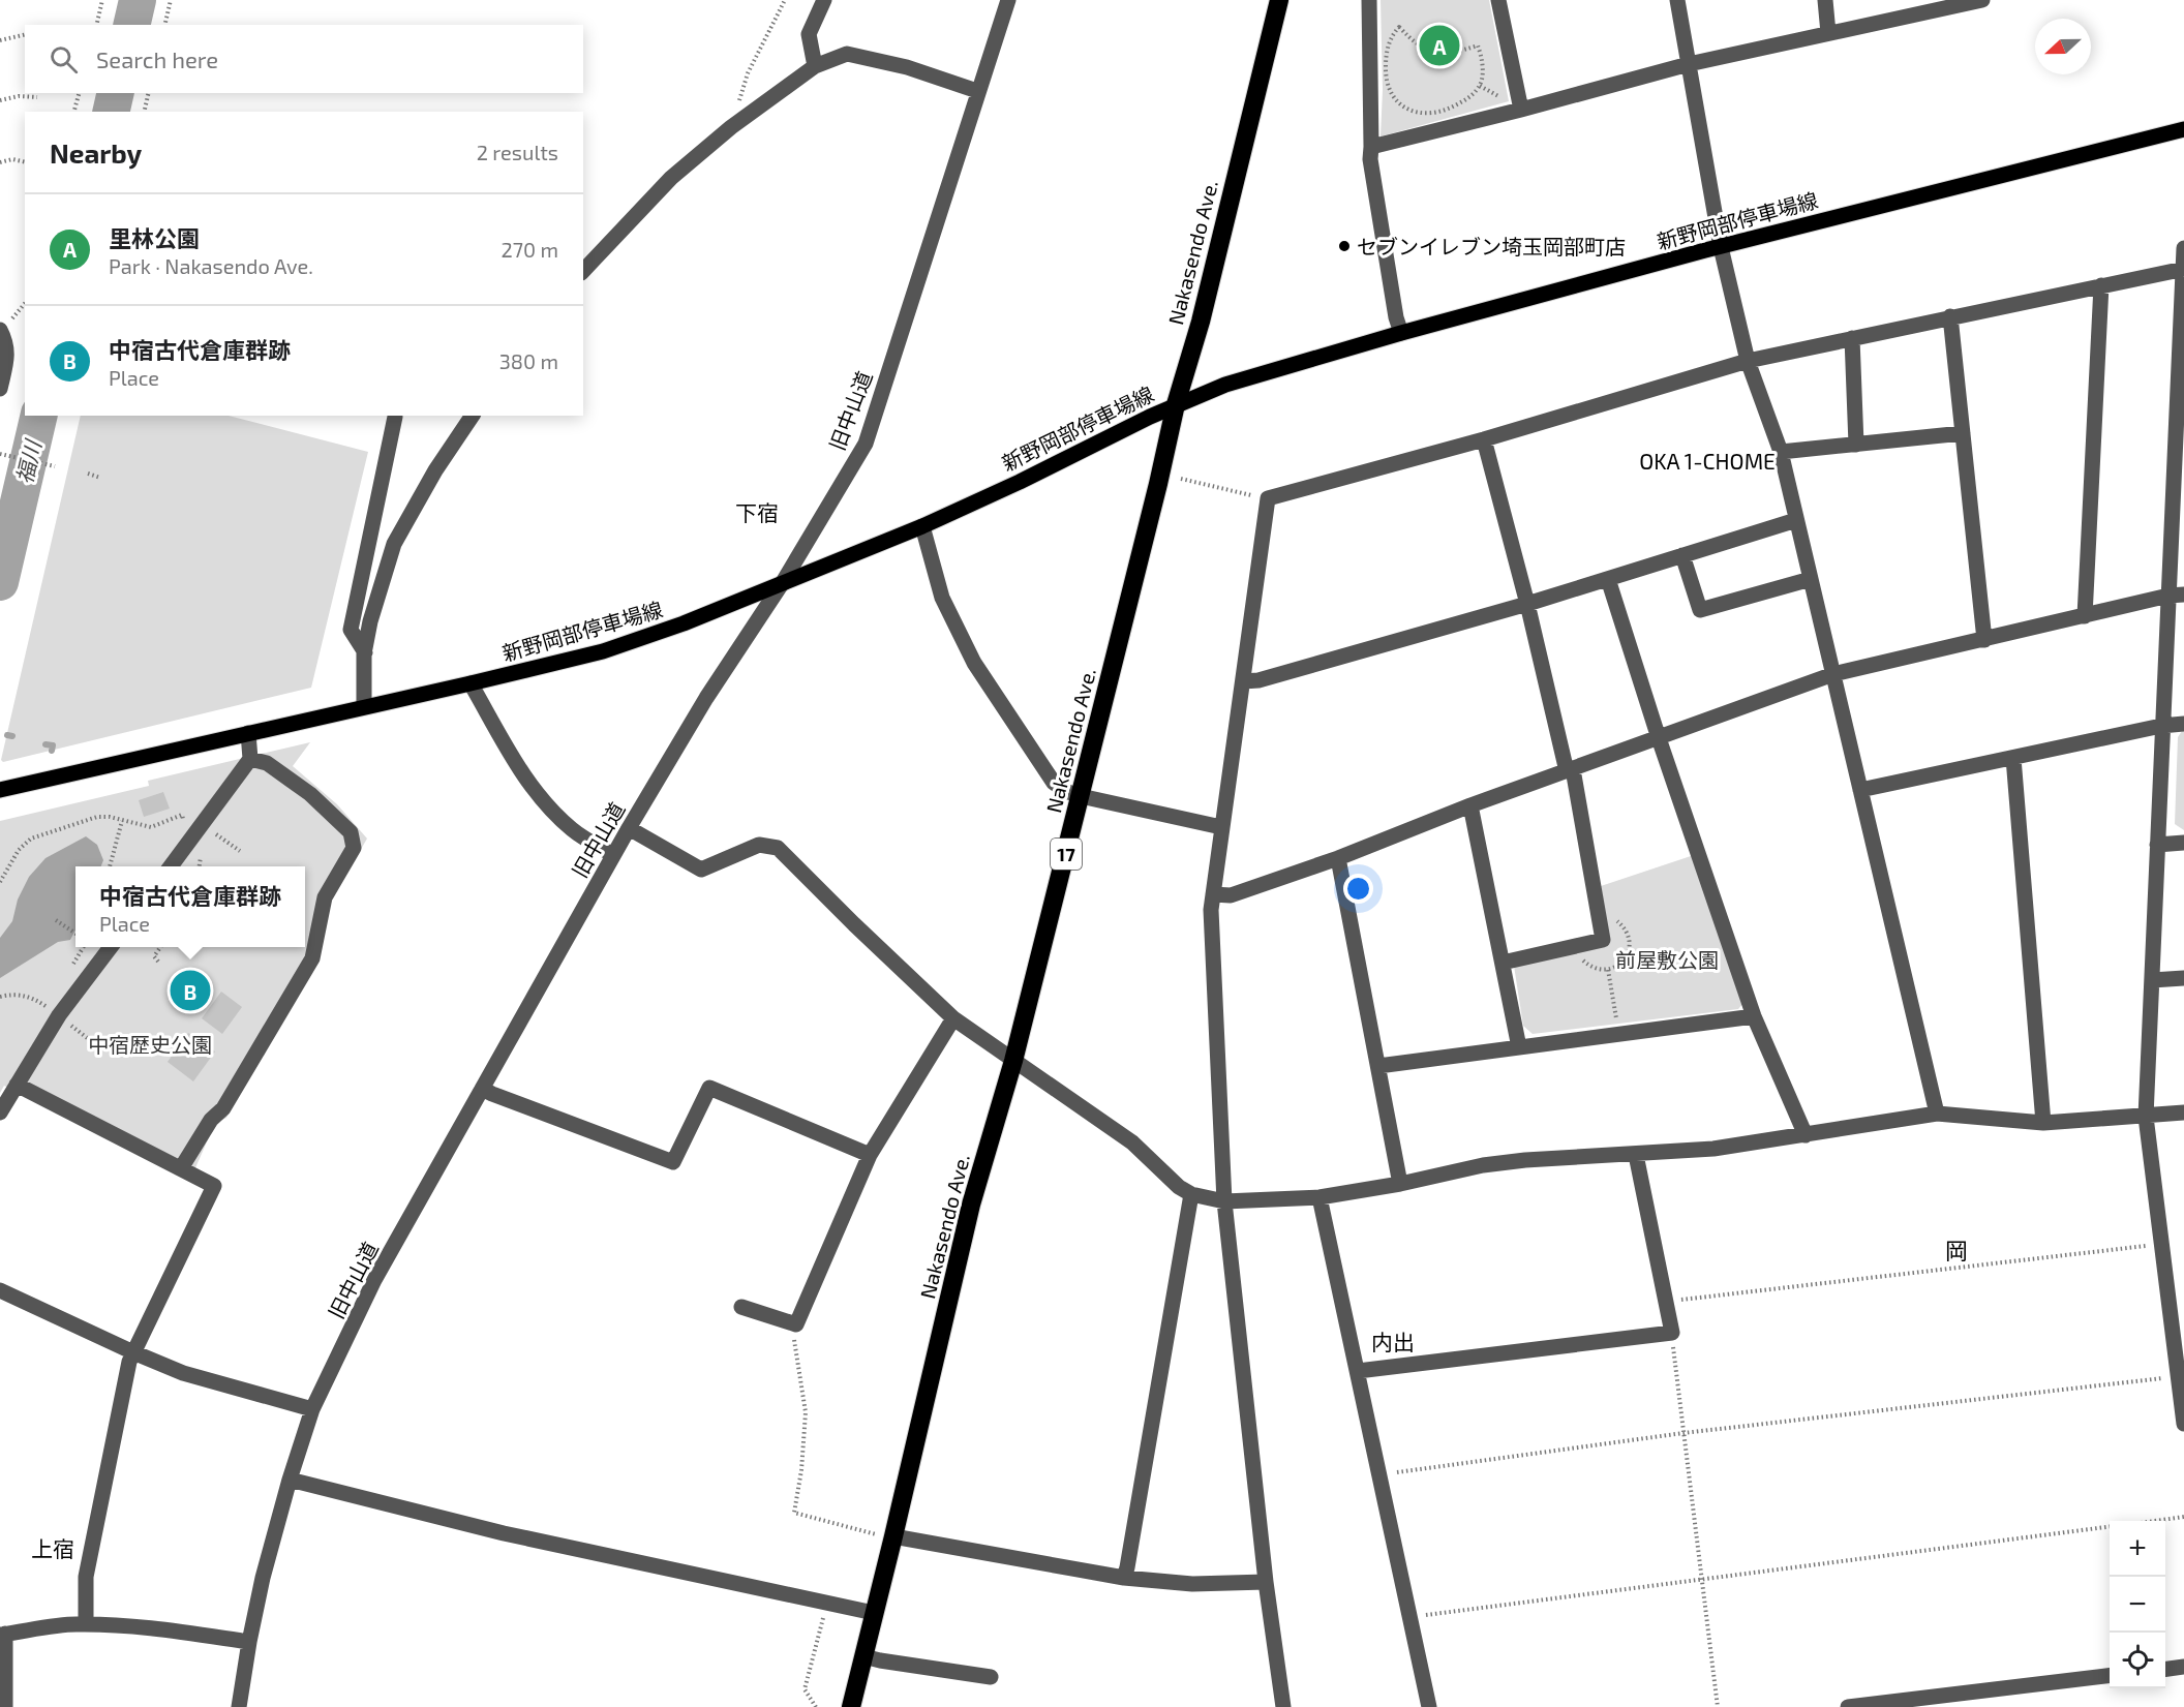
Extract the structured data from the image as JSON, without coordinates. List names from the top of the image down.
{
  "streets": {
    "highway": ["Nakasendo Ave.", "17"],
    "main road": ["新野岡部停車場線"],
    "street": ["旧中山道"]
  },
  "crossings": [
    ["新野岡部停車場線", "Nakasendo Ave."],
    ["新野岡部停車場線", "旧中山道"]
  ],
  "districts": [
    "OKA 1-CHOME",
    "下宿",
    "岡",
    "内出",
    "上宿"
  ],
  "water": ["福川"],
  "parks": ["前屋敷公園", "中宿歴史公園"],
  "places": ["セブンイレブン埼玉岡部町店"],
  "north": "left",
  "page": {
    "pins": ["A", "B"],
    "search": "Search here",
    "heading": ["Nearby", "2 results"],
    "list": [
      {
        "mark": "A",
        "name": "里林公園",
        "note": "Park · Nakasendo Ave.",
        "value": "270 m"
      },
      {
        "mark": "B",
        "name": "中宿古代倉庫群跡",
        "note": "Place",
        "value": "380 m"
      }
    ],
    "popup": ["中宿古代倉庫群跡", "Place"],
    "map_buttons": ["+", "−"]
  }
}
